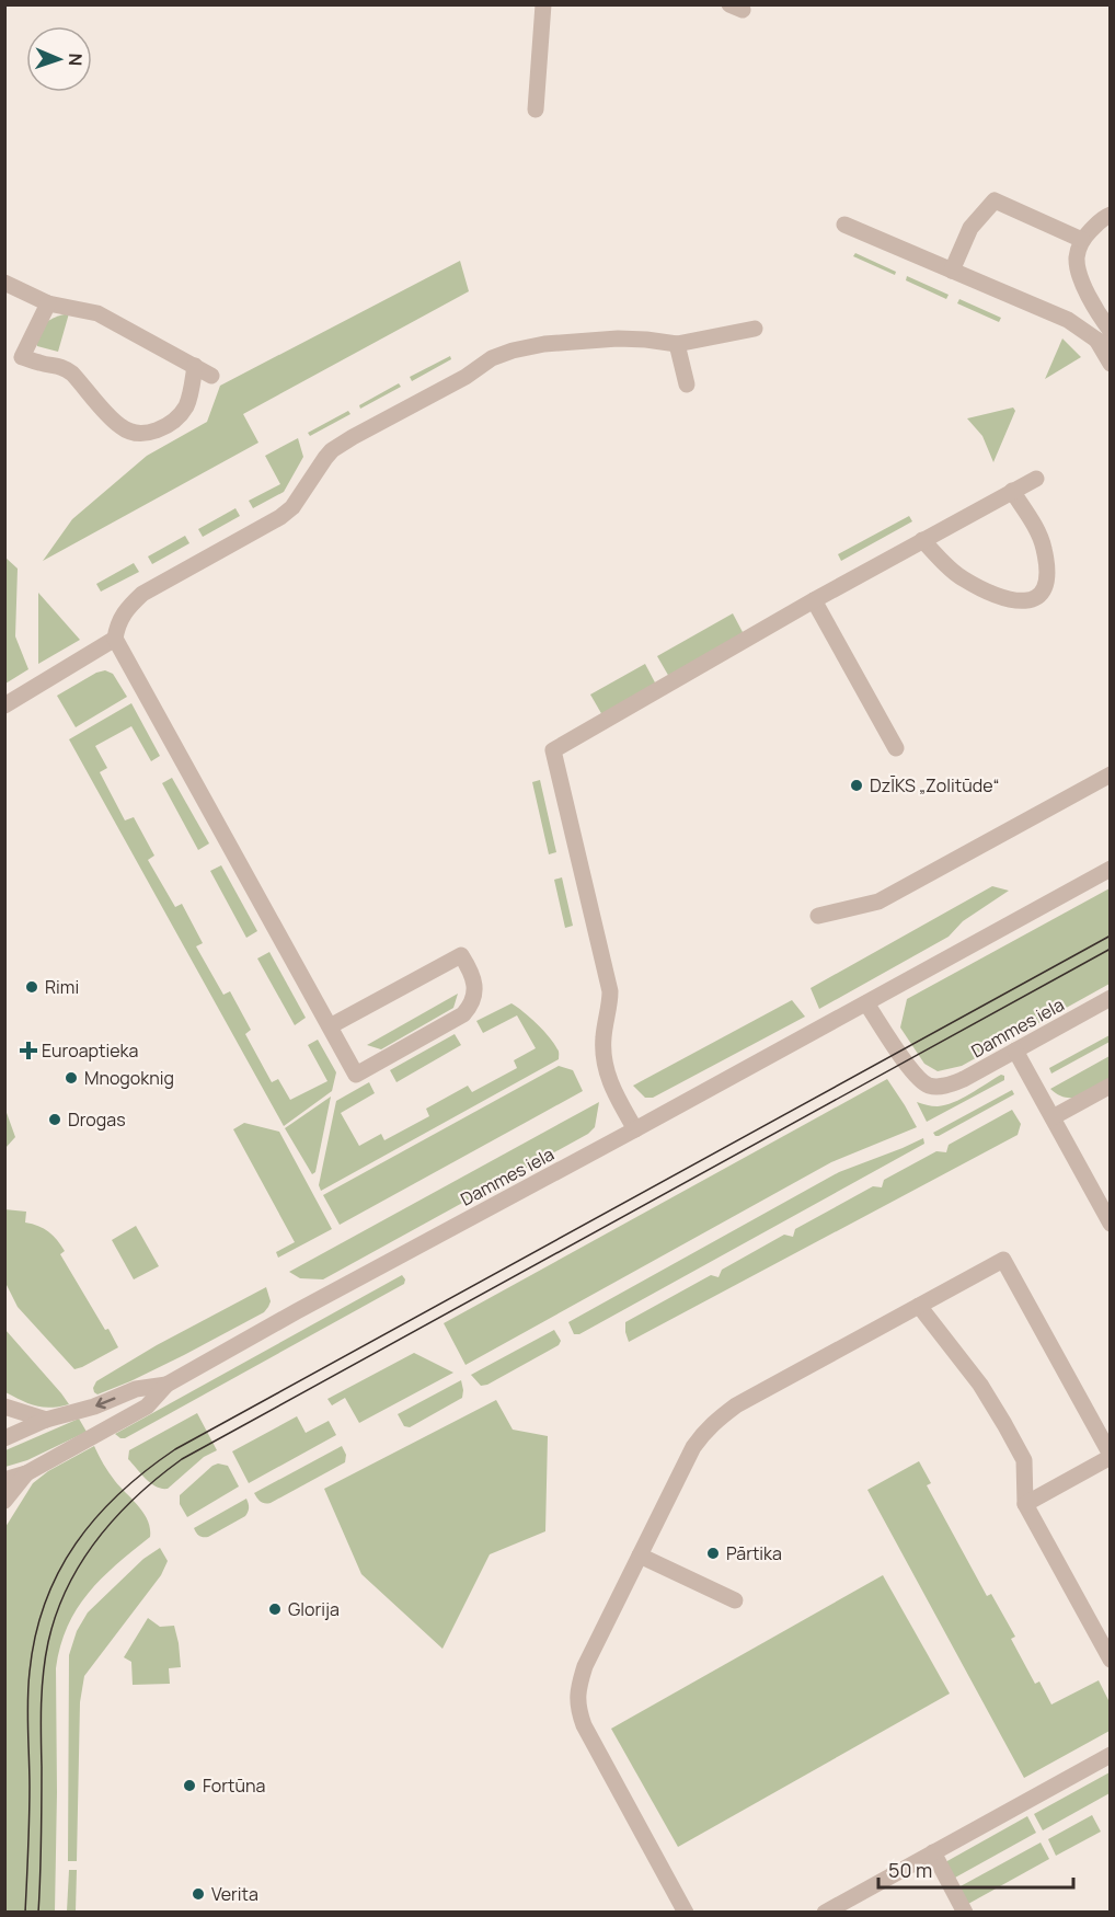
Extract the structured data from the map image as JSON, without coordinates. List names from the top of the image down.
{
  "streets": {
    "street": ["Dammes iela"]
  },
  "places": {
    "other": [
      "DzĪKS „Zolitūde“",
      "Rimi",
      "Mnogoknig",
      "Drogas",
      "Pārtika",
      "Glorija",
      "Fortūna",
      "Verita"
    ],
    "health": ["Euroaptieka"]
  },
  "scale_bar": "50 m",
  "north": "right"
}
